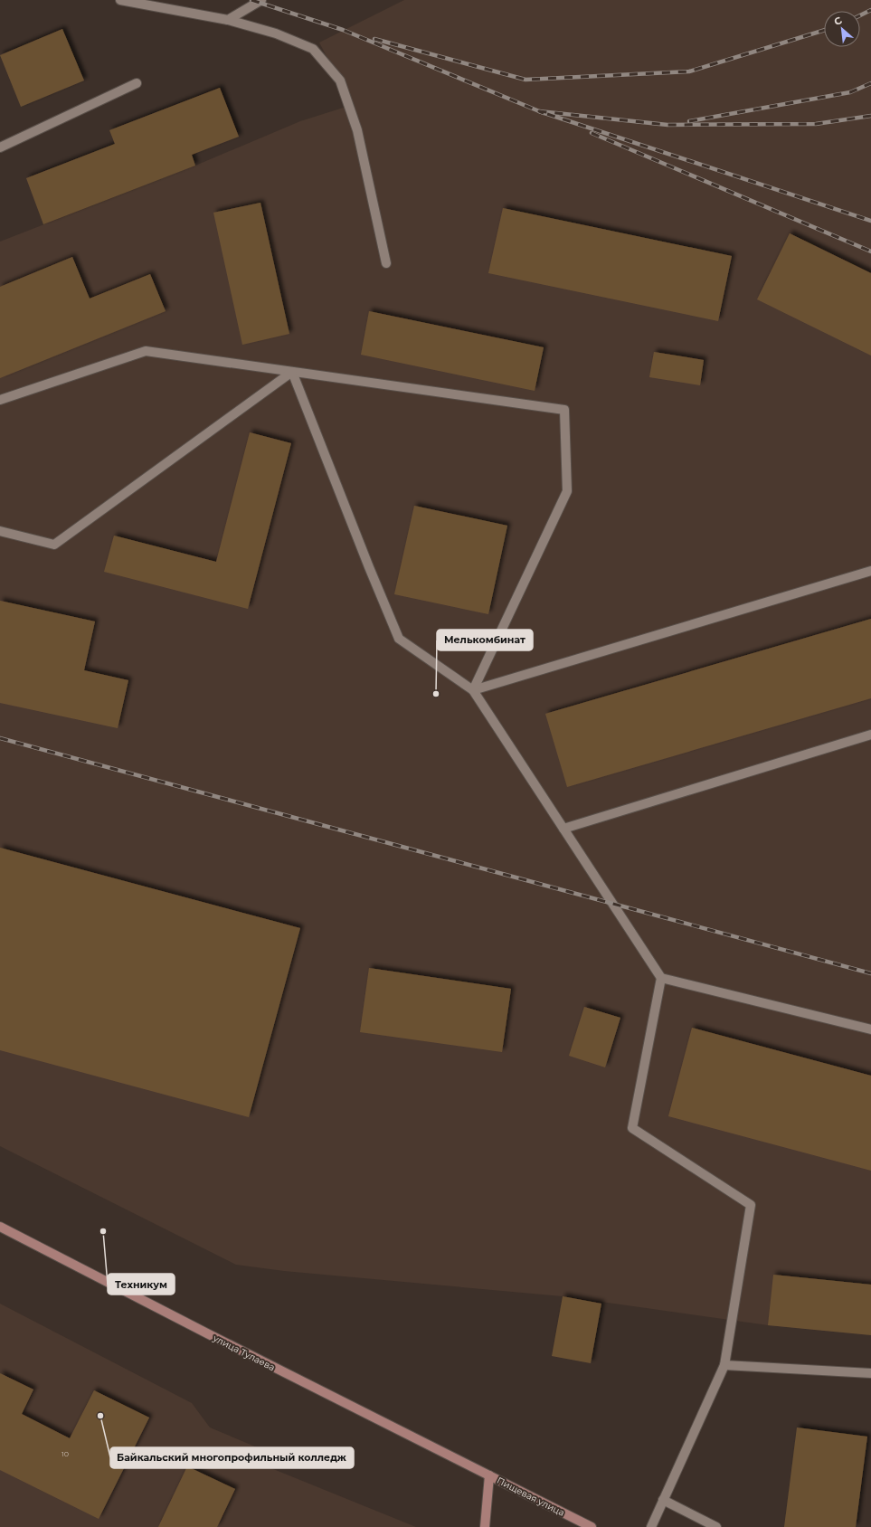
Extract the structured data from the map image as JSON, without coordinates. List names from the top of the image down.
{
  "streets": {
    "main road": ["улица Тулаева", "Пищевая улица"]
  },
  "crossings": [
    ["улица Тулаева", "Пищевая улица"]
  ],
  "places": ["Мелькомбинат", "Техникум", "Байкальский многопрофильный колледж"],
  "house_numbers": ["10"],
  "north": "top left"
}
